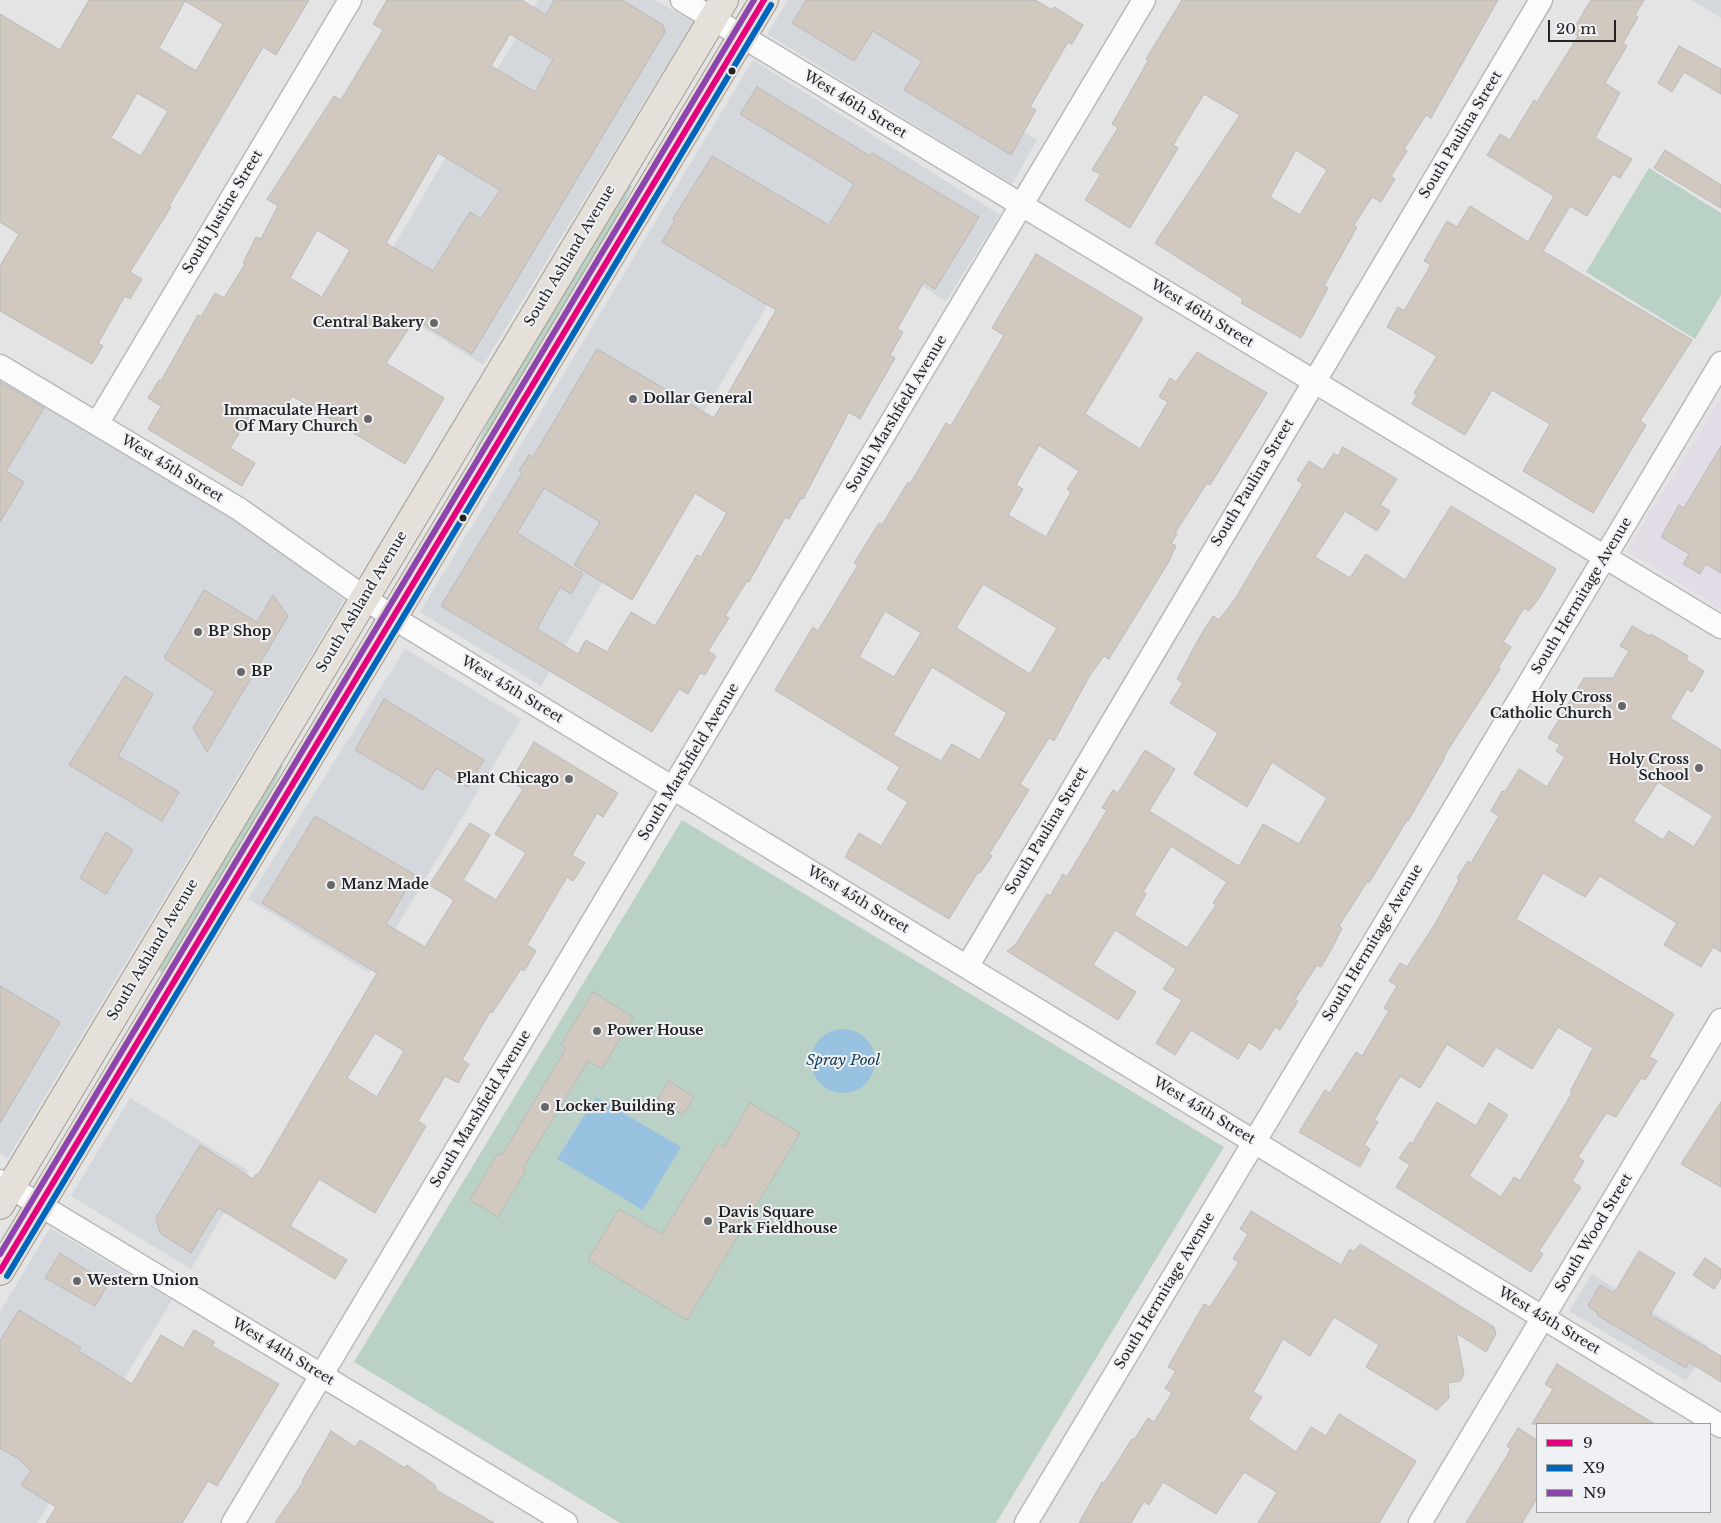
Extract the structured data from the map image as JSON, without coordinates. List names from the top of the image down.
{
  "streets": {
    "main road": ["South Ashland Avenue"],
    "street": [
      "West 46th Street",
      "South Paulina Street",
      "South Justine Street",
      "South Marshfield Avenue",
      "West 45th Street",
      "South Hermitage Avenue",
      "South Wood Street",
      "West 44th Street"
    ]
  },
  "crossings": [
    ["West 46th Street", "South Paulina Street"],
    ["West 46th Street", "South Ashland Avenue"],
    ["West 46th Street", "South Marshfield Avenue"],
    ["West 46th Street", "South Hermitage Avenue"],
    ["South Paulina Street", "West 45th Street"],
    ["South Justine Street", "West 45th Street"],
    ["South Ashland Avenue", "West 45th Street"],
    ["South Ashland Avenue", "West 44th Street"],
    ["South Marshfield Avenue", "West 45th Street"],
    ["South Marshfield Avenue", "West 44th Street"],
    ["West 45th Street", "South Hermitage Avenue"],
    ["West 45th Street", "South Wood Street"]
  ],
  "water": ["Spray Pool"],
  "places": [
    "Central Bakery",
    "Dollar General",
    "Immaculate Heart Of Mary Church",
    "BP Shop",
    "BP",
    "Holy Cross Catholic Church",
    "Holy Cross School",
    "Plant Chicago",
    "Manz Made",
    "Power House",
    "Locker Building",
    "Davis Square Park Fieldhouse",
    "Western Union"
  ],
  "lines": ["transit line 9", "transit line N9", "transit line X9"],
  "legend": ["9", "X9", "N9"],
  "scale_bar": "20 m"
}
